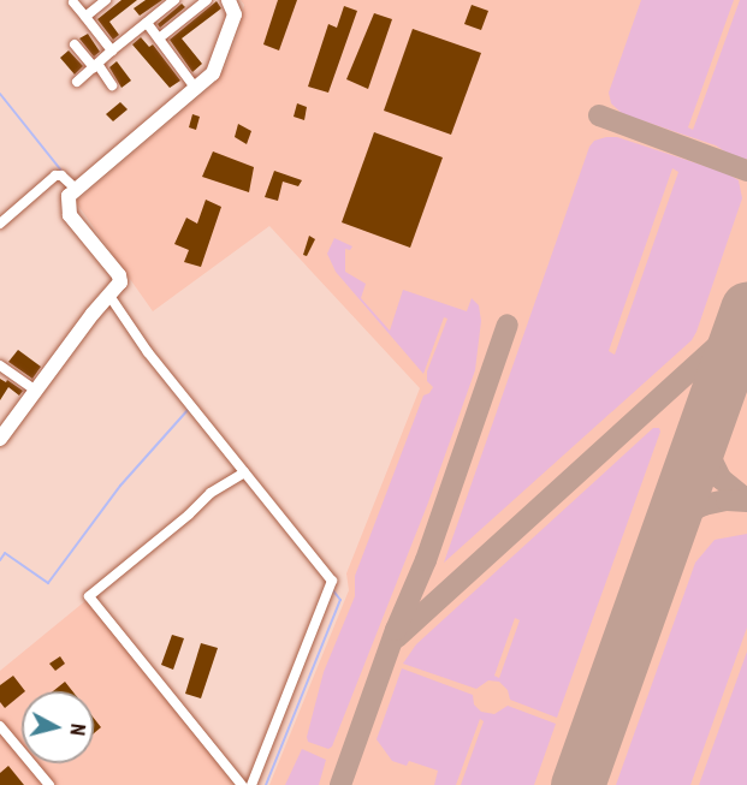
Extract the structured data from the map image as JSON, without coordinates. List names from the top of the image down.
{
  "north": "right"
}
